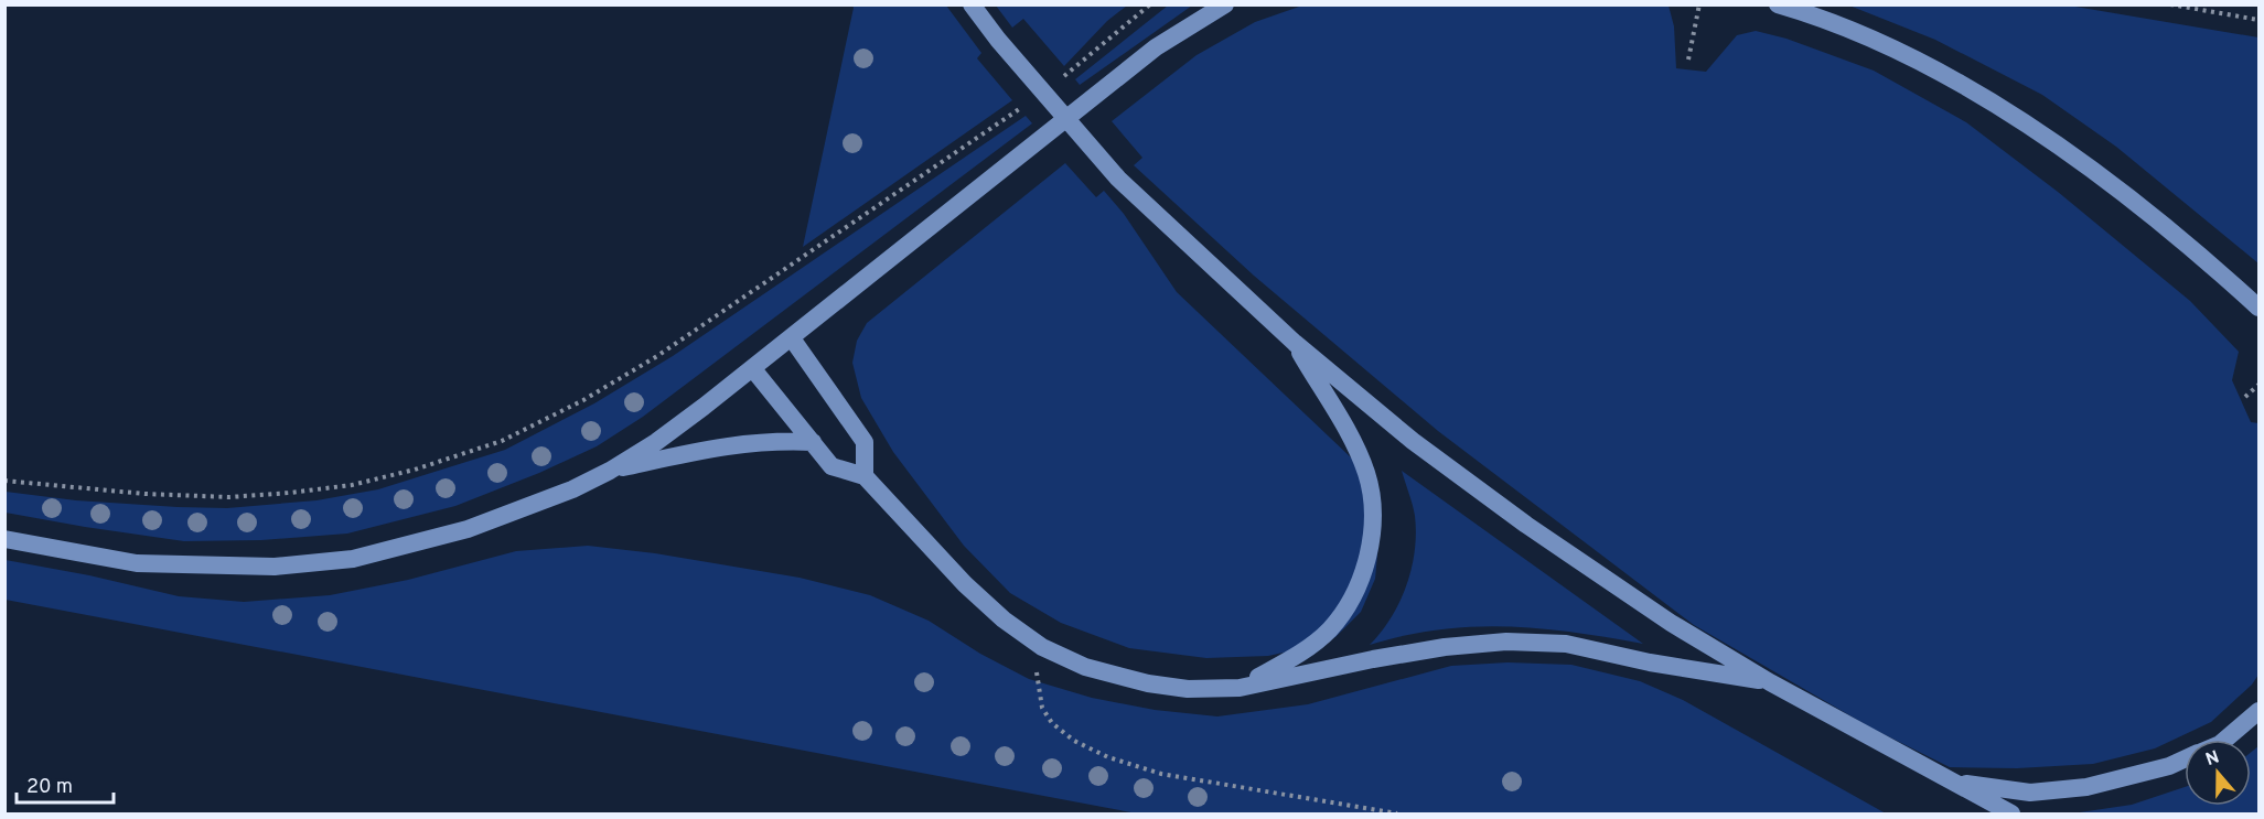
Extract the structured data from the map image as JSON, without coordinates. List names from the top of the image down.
{
  "scale_bar": "20 m",
  "north": "top"
}
